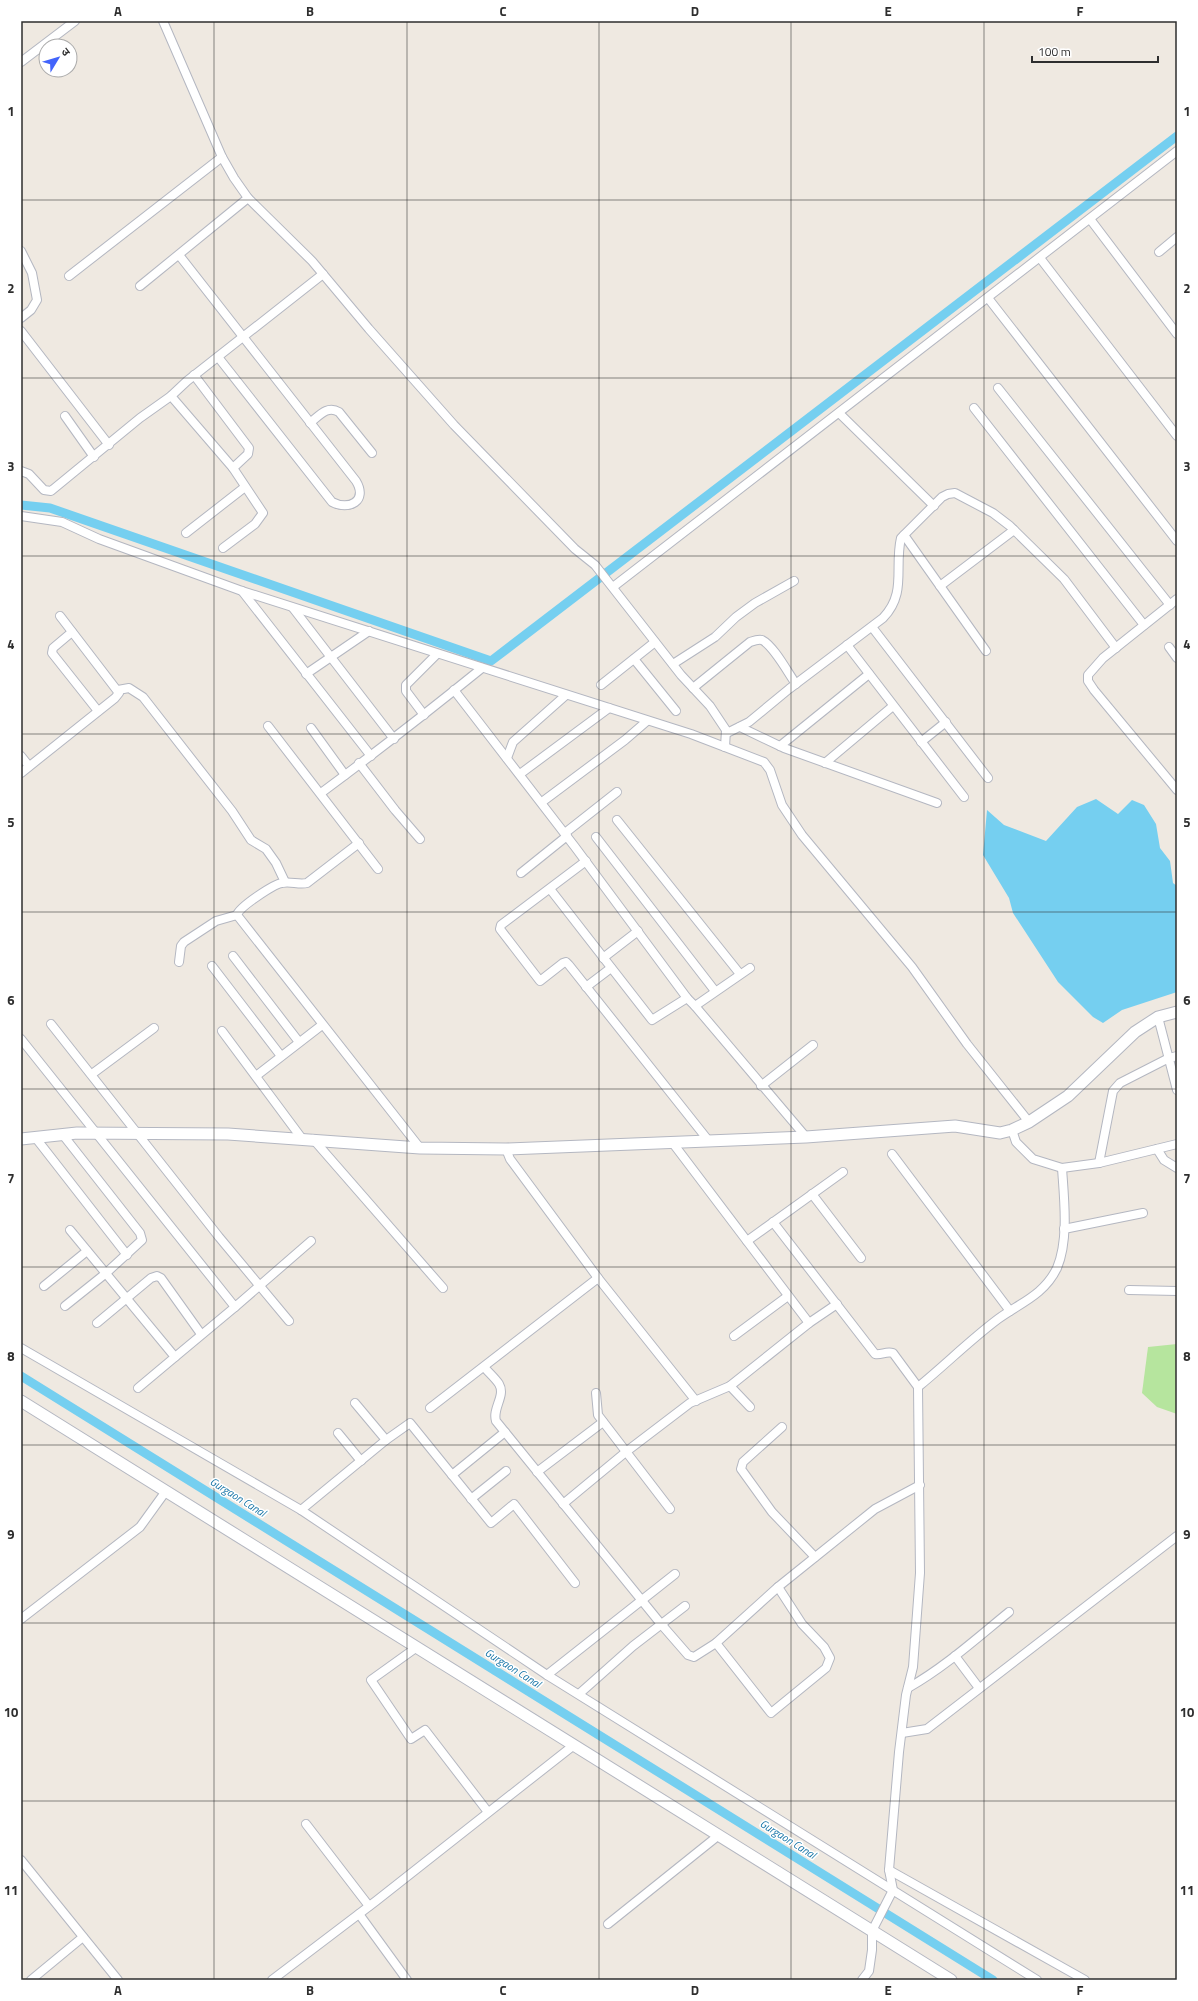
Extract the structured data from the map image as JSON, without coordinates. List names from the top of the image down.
{
  "water": ["Gurgaon Canal"],
  "scale_bar": "100 m",
  "north": "top right",
  "grid": {
    "columns": [
      "A",
      "B",
      "C",
      "D",
      "E",
      "F"
    ],
    "rows": [
      "1",
      "2",
      "3",
      "4",
      "5",
      "6",
      "7",
      "8",
      "9",
      "10",
      "11"
    ]
  }
}
